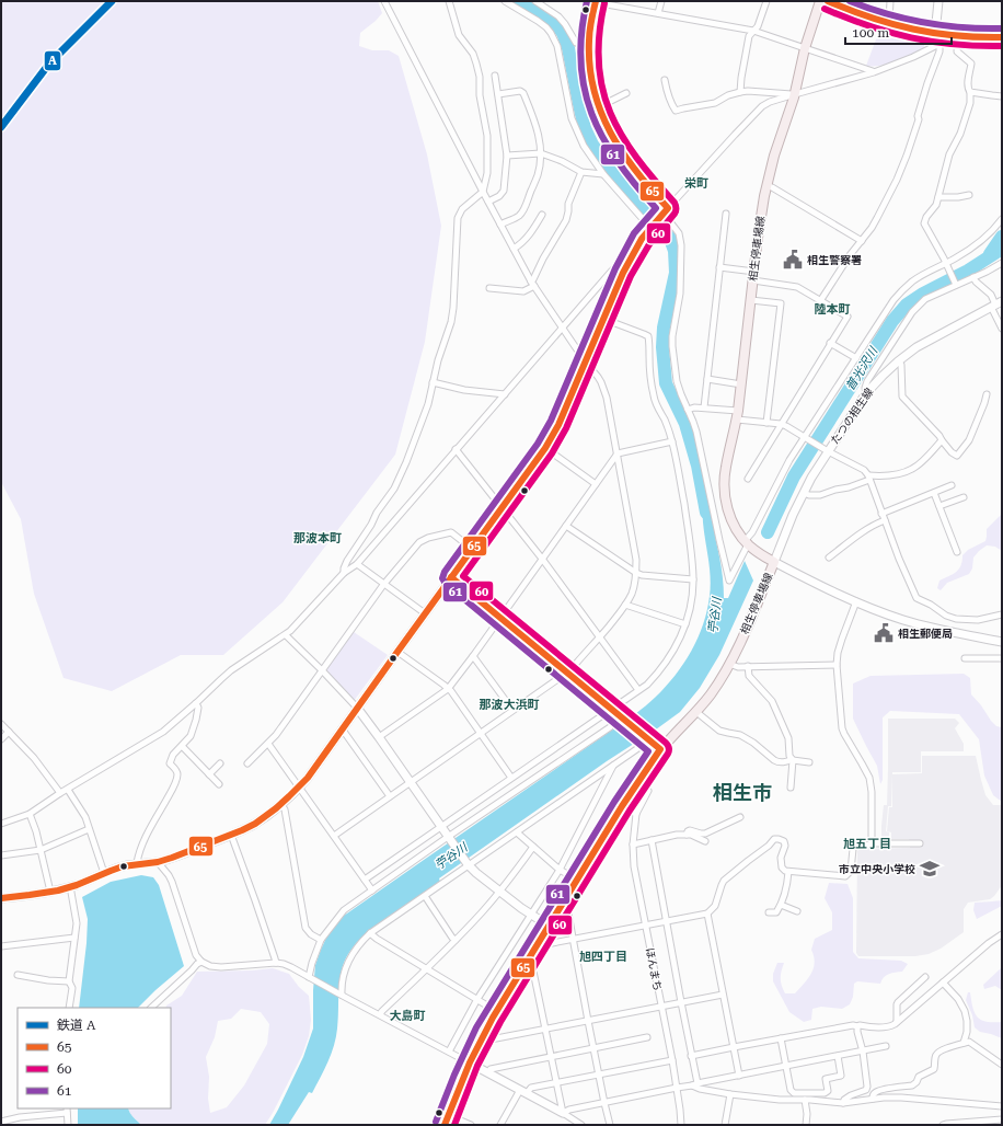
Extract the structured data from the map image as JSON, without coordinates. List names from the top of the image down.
{
  "streets": {
    "main road": ["相生停車場線"],
    "street": ["たつの相生線", "ほんまち"]
  },
  "crossings": [
    ["相生停車場線", "たつの相生線"]
  ],
  "districts": [
    "栄町",
    "陸本町",
    "那波本町",
    "那波大浜町",
    "相生市",
    "旭五丁目",
    "旭四丁目",
    "大島町"
  ],
  "water": ["普光沢川", "苧谷川"],
  "places": {
    "public building": ["相生警察署", "相生郵便局"],
    "school or university": ["市立中央小学校"]
  },
  "lines": [
    "rail line A",
    "transit line 65",
    "transit line 61",
    "transit line 60"
  ],
  "legend": [
    "鉄道 A",
    "65",
    "60",
    "61"
  ],
  "scale_bar": "100 m"
}
